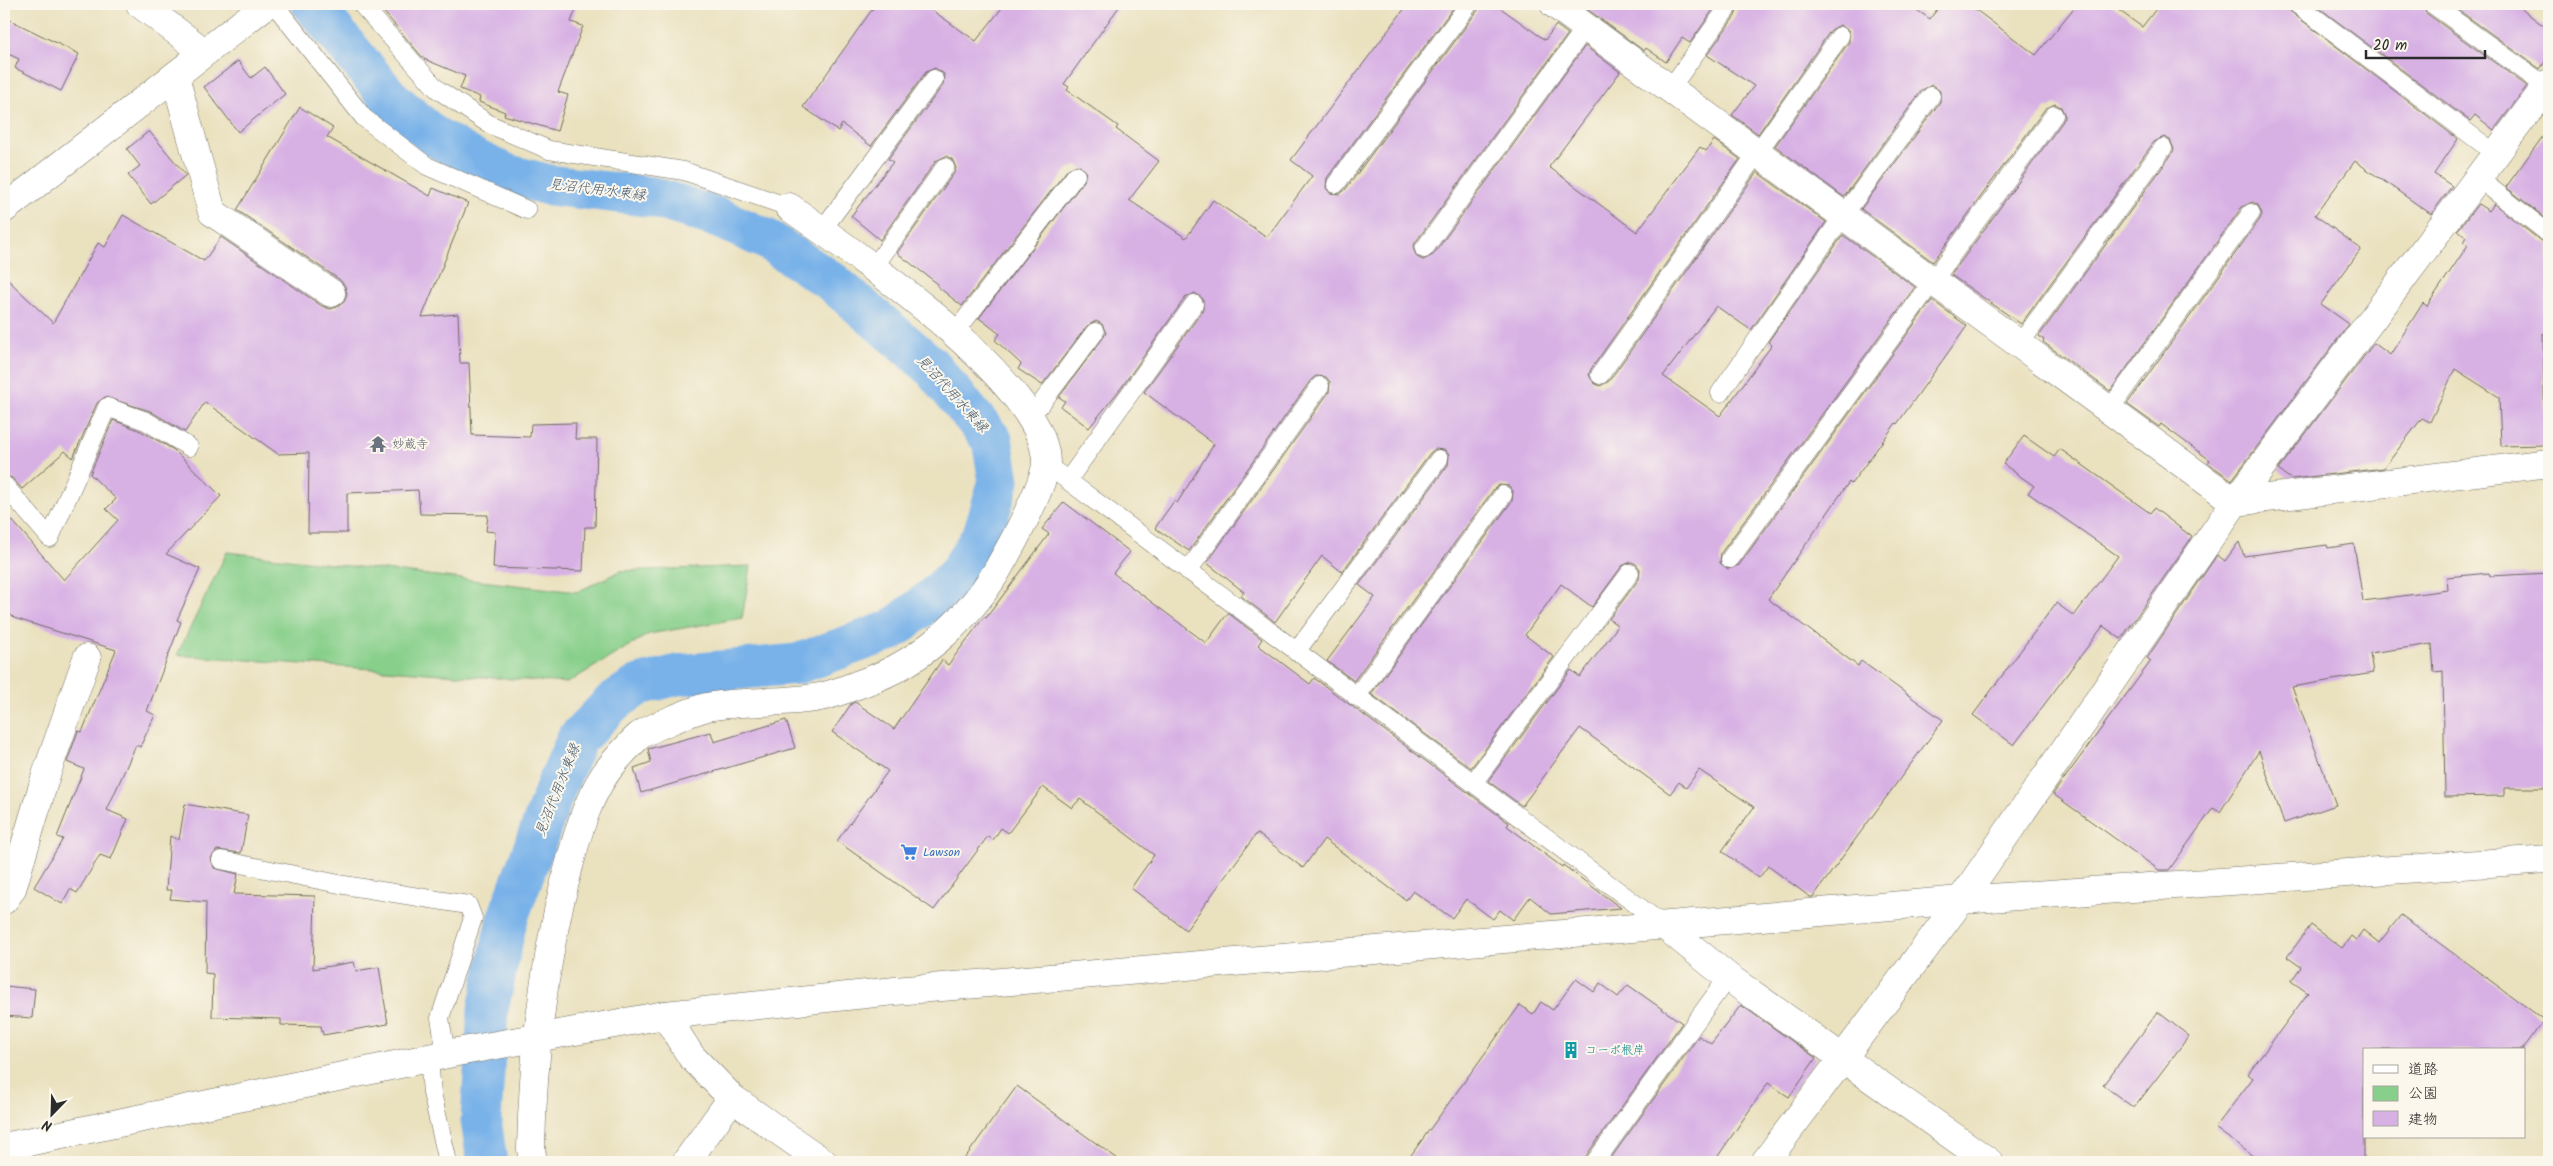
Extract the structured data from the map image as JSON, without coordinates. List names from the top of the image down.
{
  "water": ["見沼代用水東縁"],
  "places": {
    "temple": ["妙蔵寺"],
    "supermarket": ["Lawson"],
    "building": ["コーポ根岸"]
  },
  "legend": ["道路", "公園", "建物"],
  "scale_bar": "20 m",
  "north": "bottom left"
}
